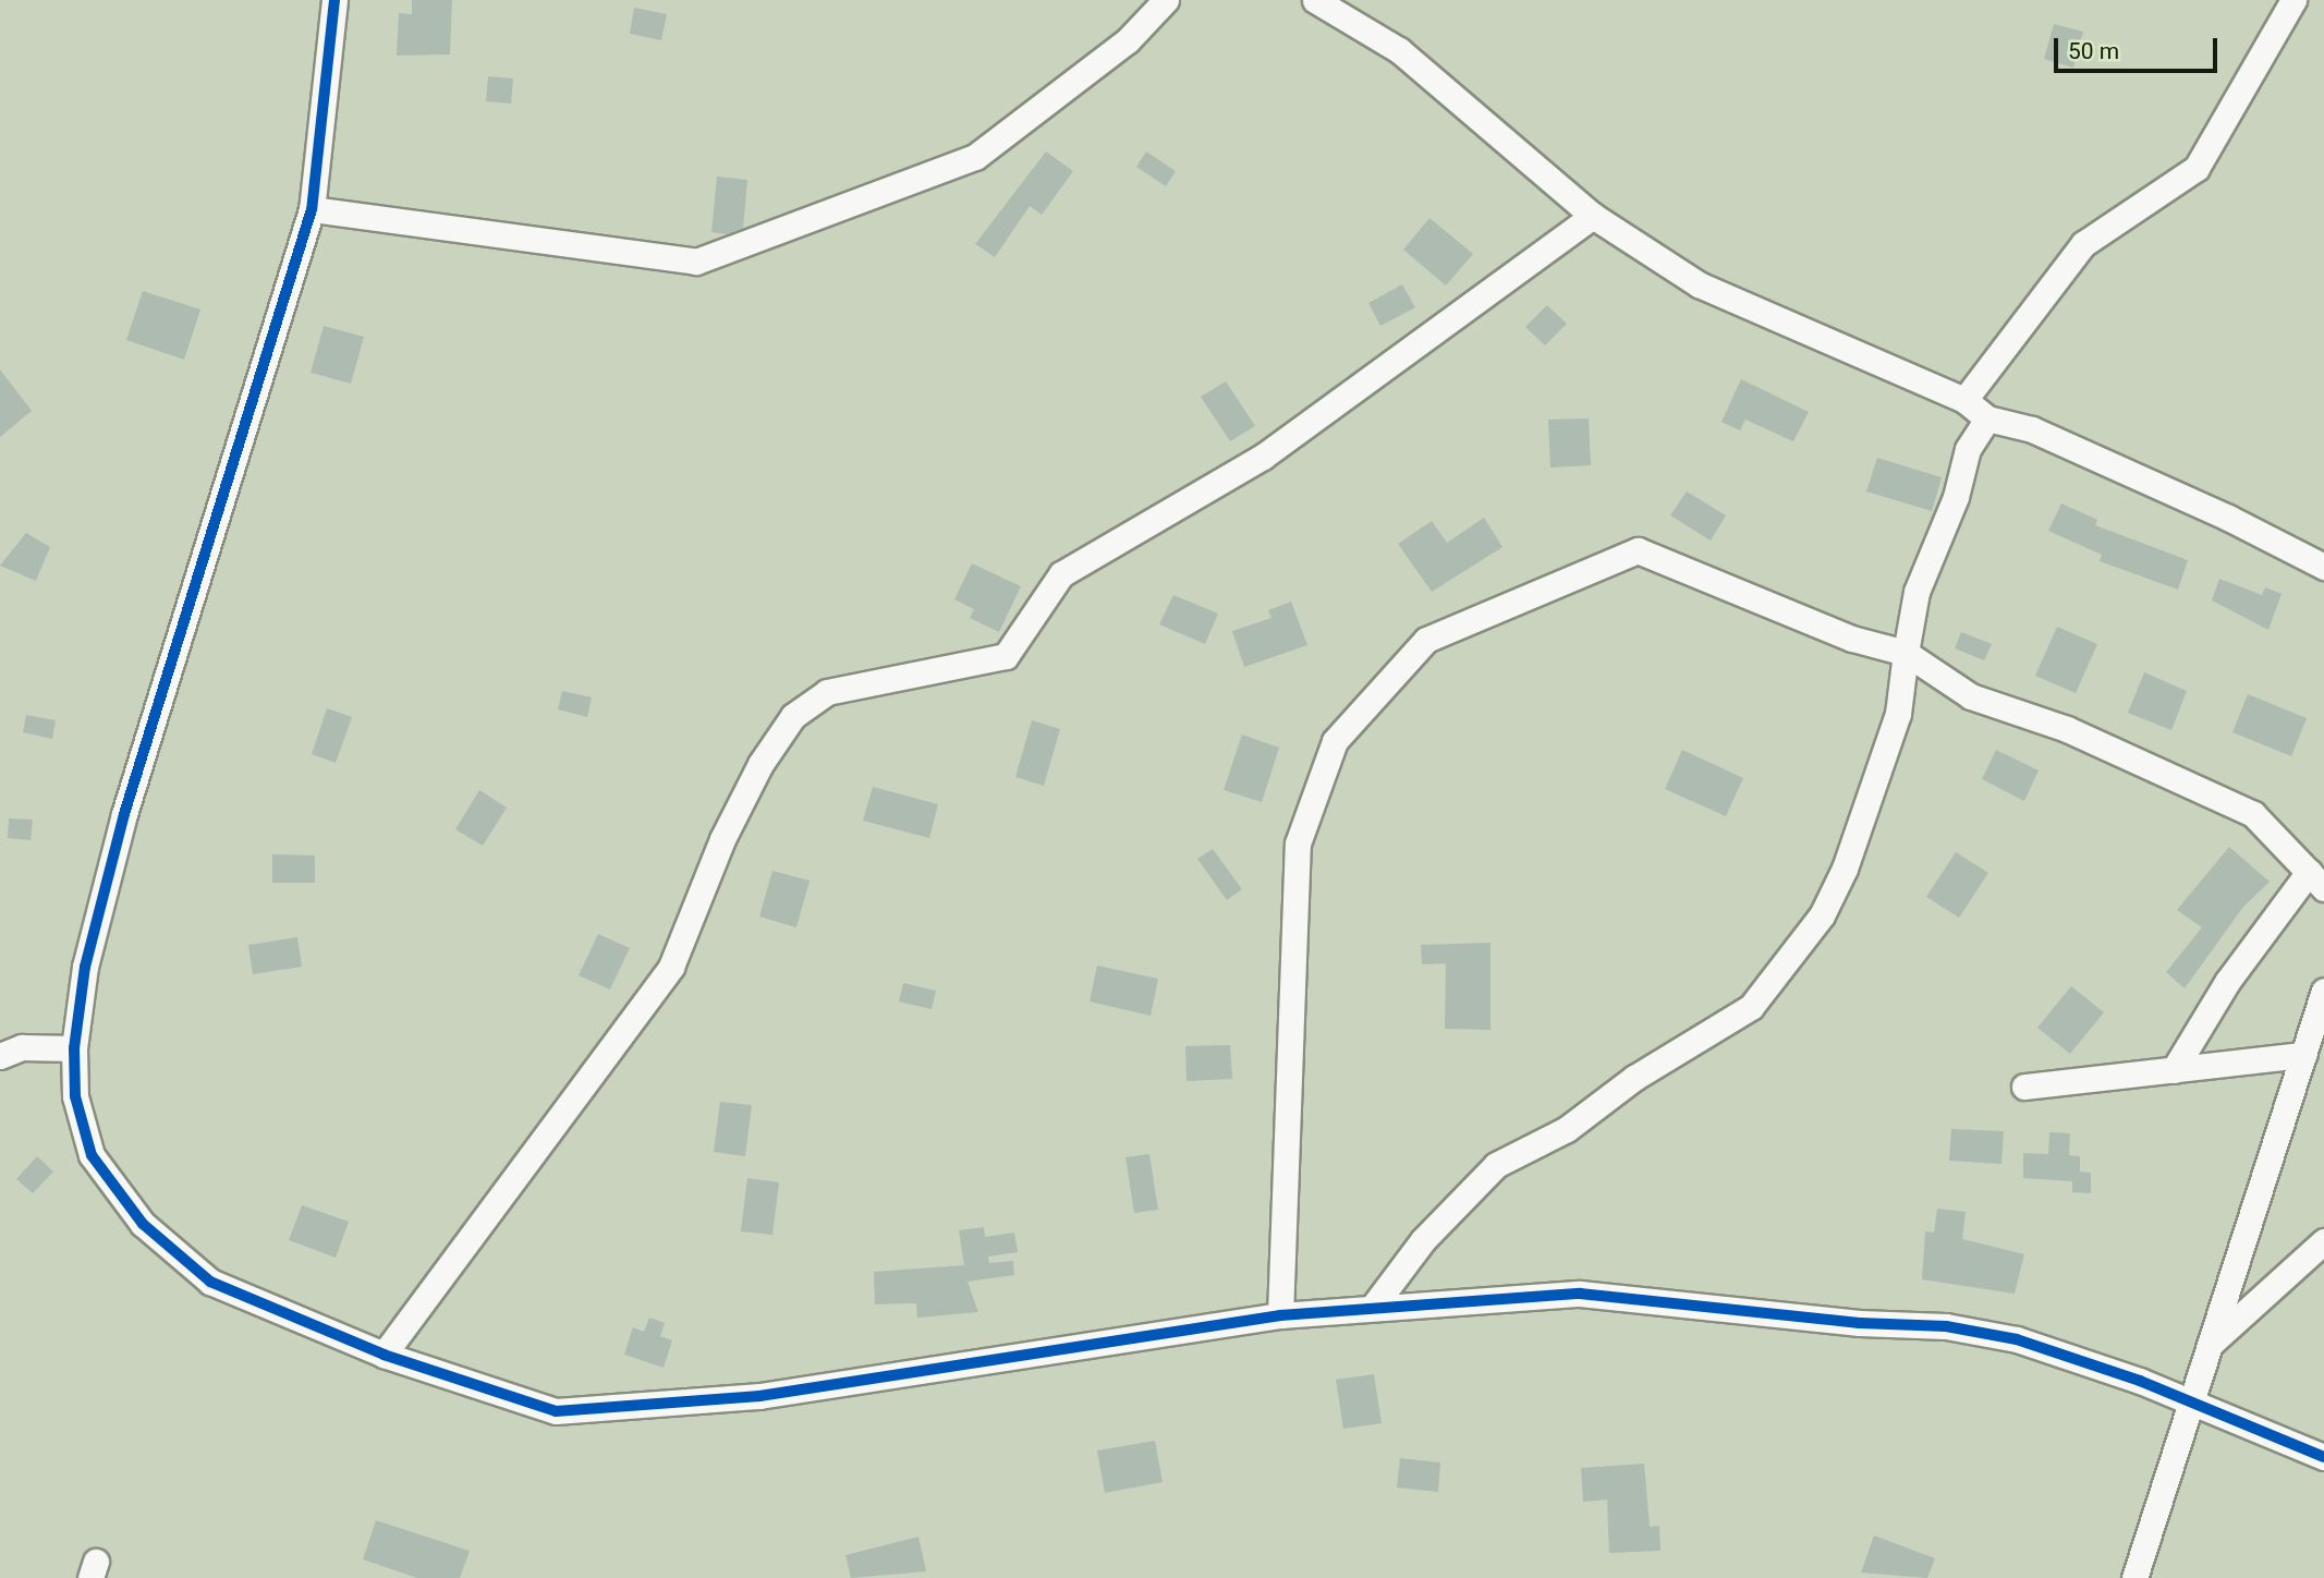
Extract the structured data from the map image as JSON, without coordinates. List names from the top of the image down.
{
  "scale_bar": "50 m"
}
